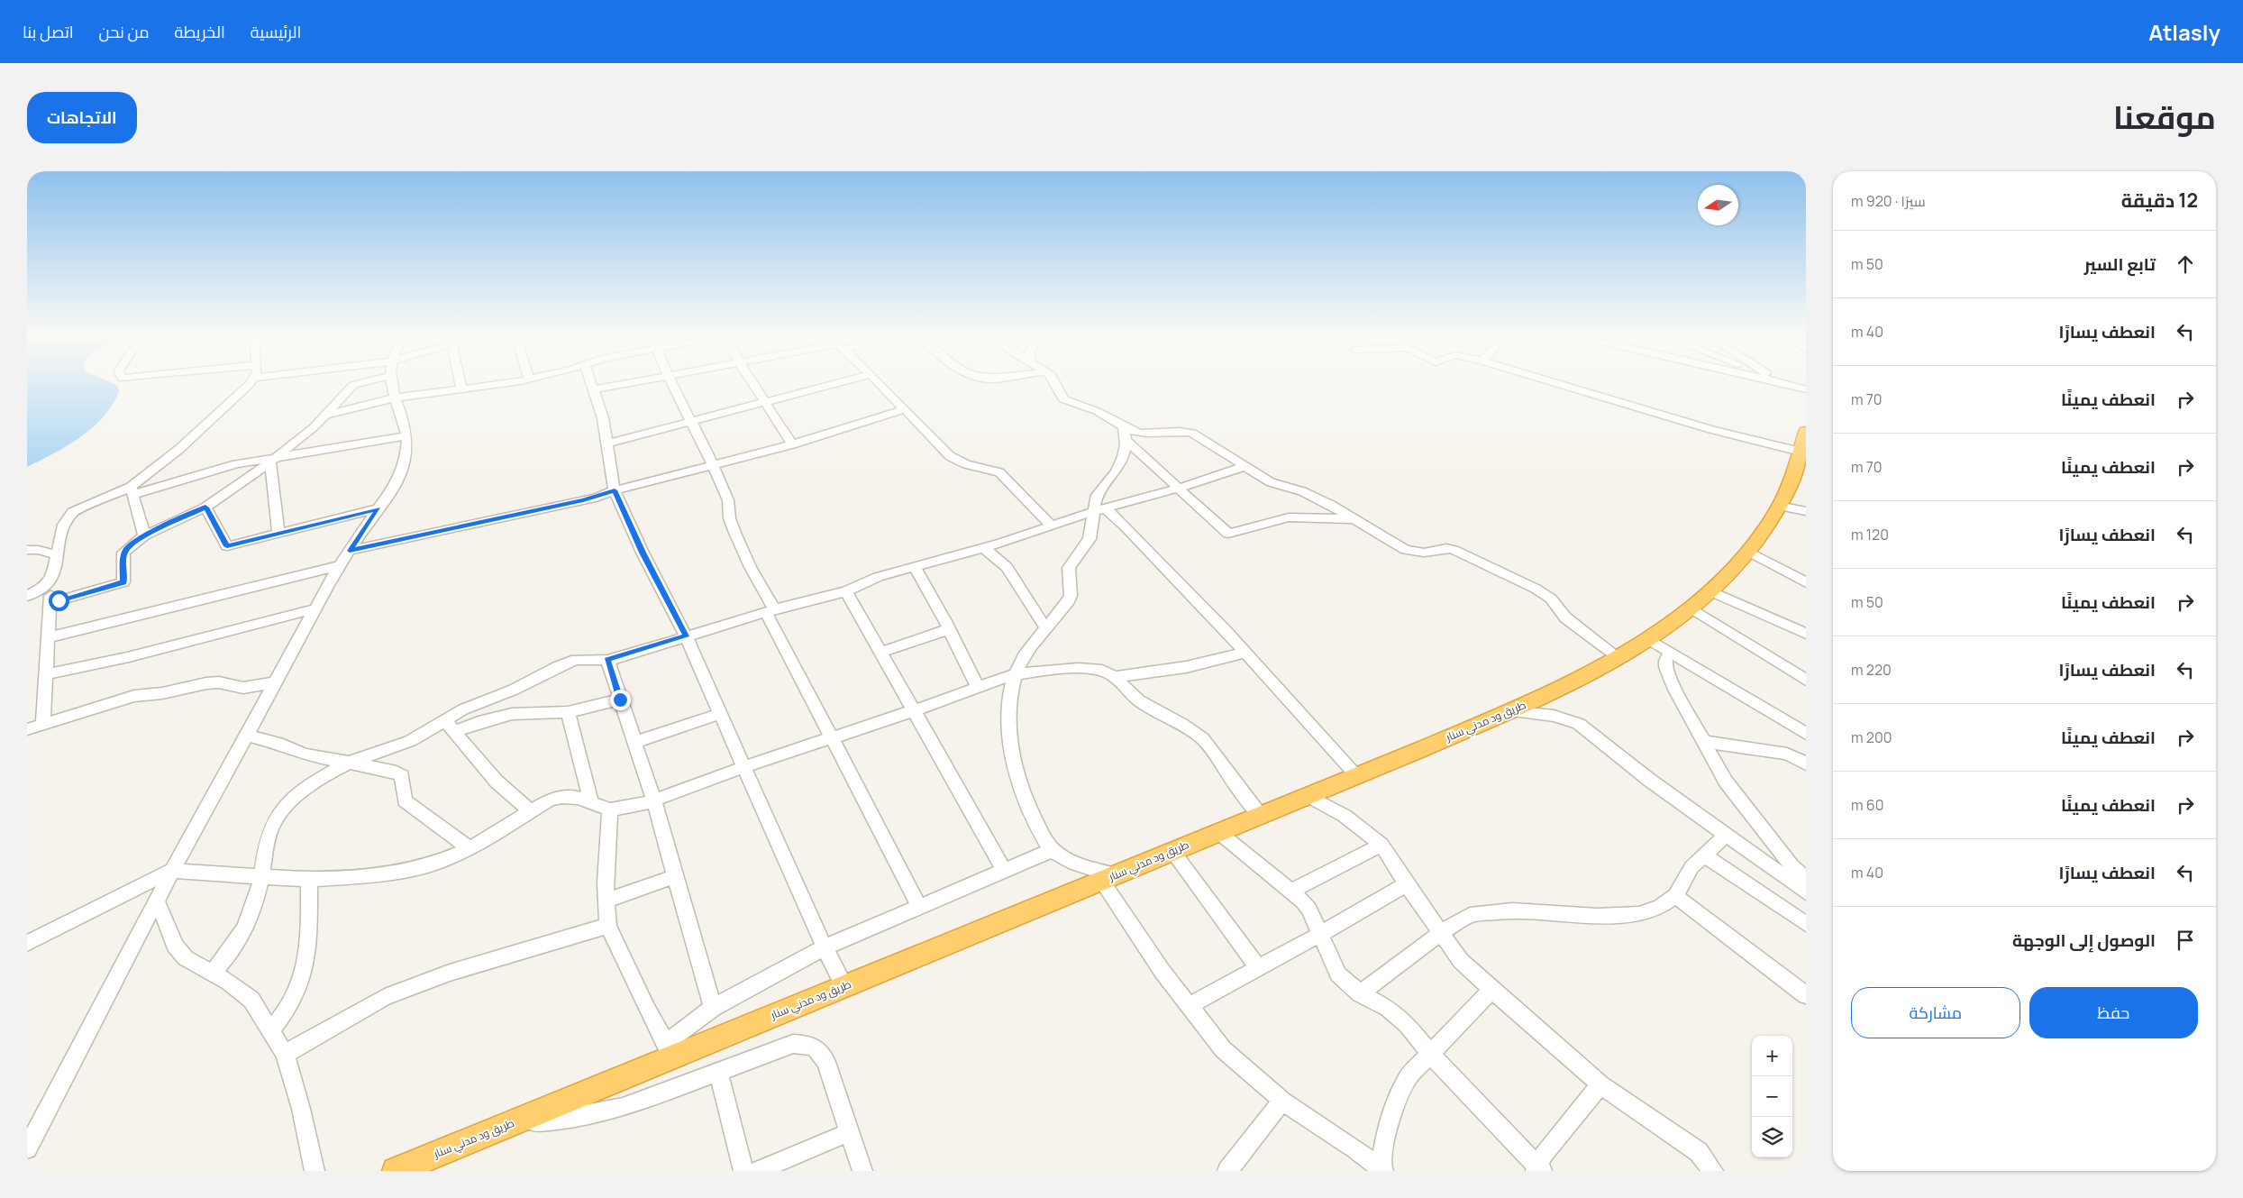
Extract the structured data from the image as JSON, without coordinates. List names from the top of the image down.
{
  "streets": {
    "highway": ["طريق ود مدني سنار"]
  },
  "north": "left",
  "page": {
    "header": "Atlasly",
    "nav": [
      "الرئيسية",
      "الخريطة",
      "من نحن",
      "اتصل بنا"
    ],
    "title": "موقعنا",
    "buttons": [
      "الاتجاهات",
      ["حفظ", "مشاركة"]
    ],
    "heading": ["12 دقيقة", "سيرًا · 920 m"],
    "list": [
      ["تابع السير", "50 m"],
      ["انعطف يسارًا", "40 m"],
      ["انعطف يمينًا", "70 m"],
      ["انعطف يمينًا", "70 m"],
      ["انعطف يسارًا", "120 m"],
      ["انعطف يمينًا", "50 m"],
      ["انعطف يسارًا", "220 m"],
      ["انعطف يمينًا", "200 m"],
      ["انعطف يمينًا", "60 m"],
      ["انعطف يسارًا", "40 m"],
      "الوصول إلى الوجهة"
    ],
    "map_buttons": ["+", "−"]
  }
}
